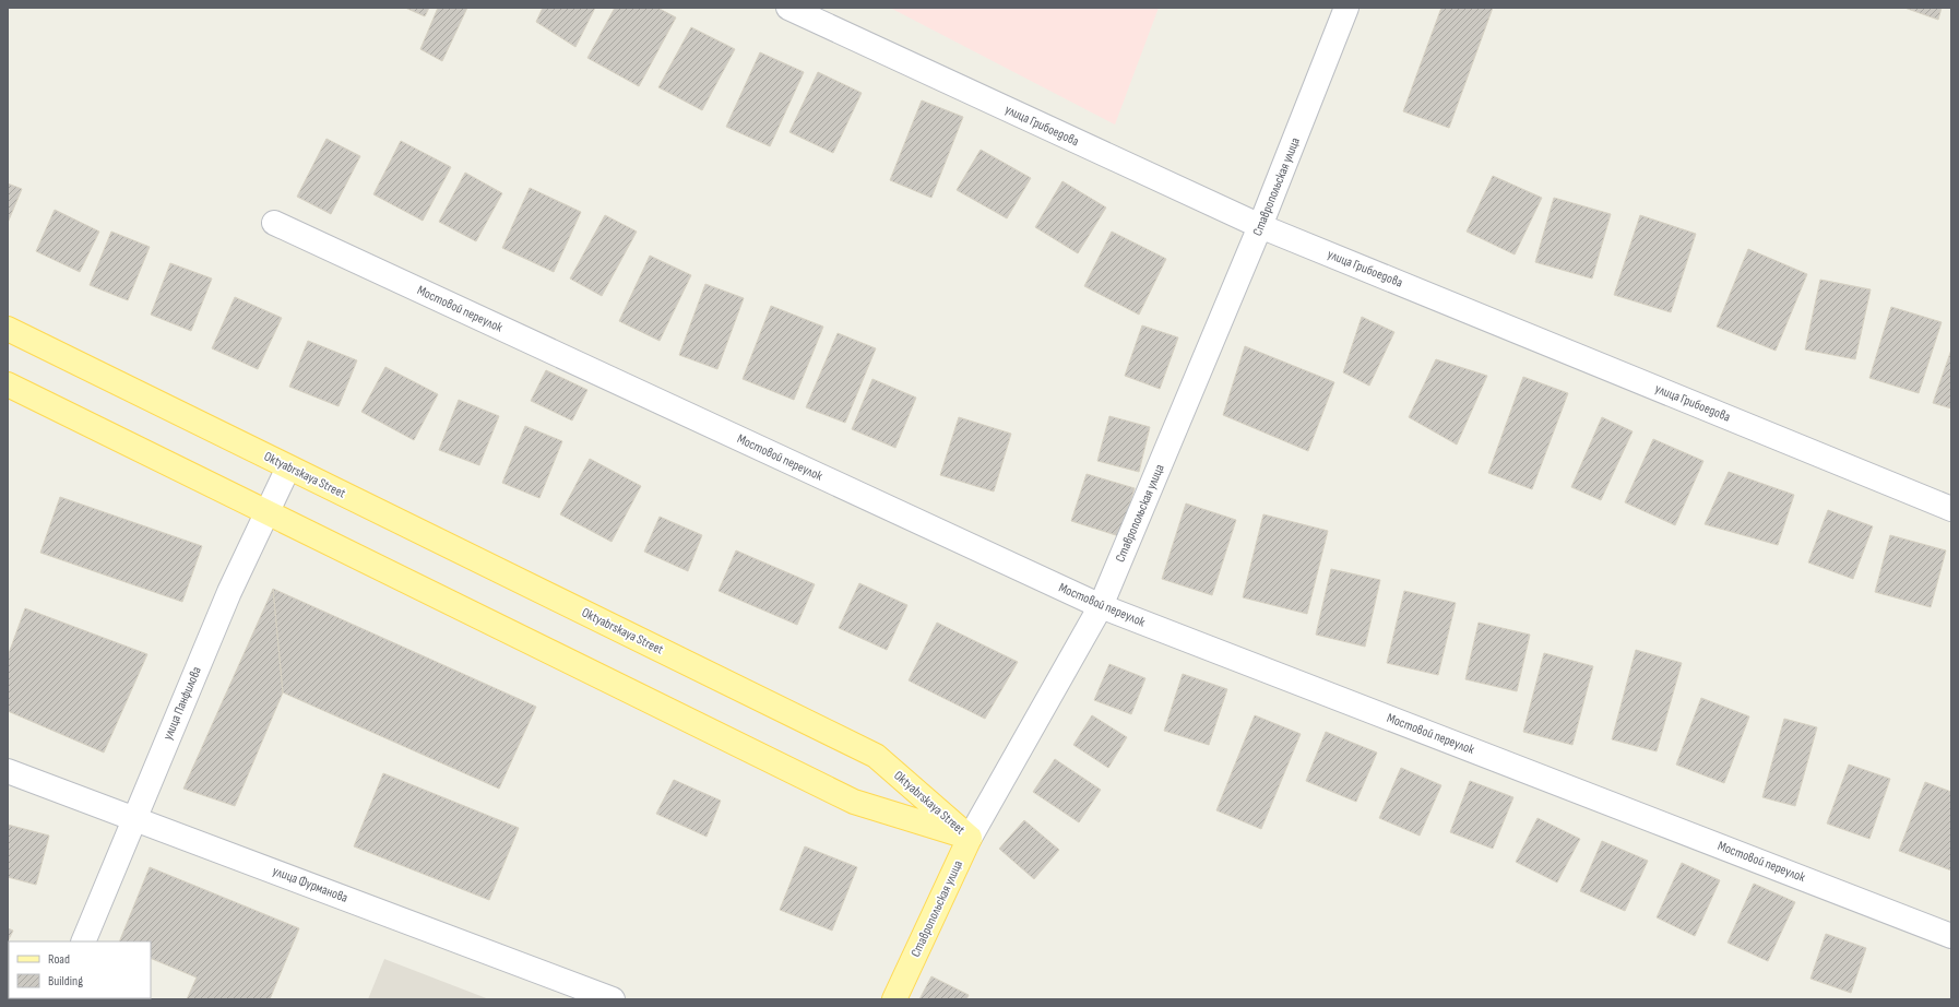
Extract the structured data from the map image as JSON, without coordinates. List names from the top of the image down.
{
  "streets": {
    "main road": ["Ставропольская улица", "Oktyabrskaya Street"],
    "street": [
      "улица Грибоедова",
      "Мостовой переулок",
      "улица Панфилова",
      "улица Фурманова"
    ]
  },
  "crossings": [
    ["улица Грибоедова", "Ставропольская улица"],
    ["Ставропольская улица", "Мостовой переулок"],
    ["Ставропольская улица", "Oktyabrskaya Street"],
    ["Oktyabrskaya Street", "улица Панфилова"],
    ["улица Панфилова", "улица Фурманова"]
  ],
  "legend": ["Road", "Building"]
}
